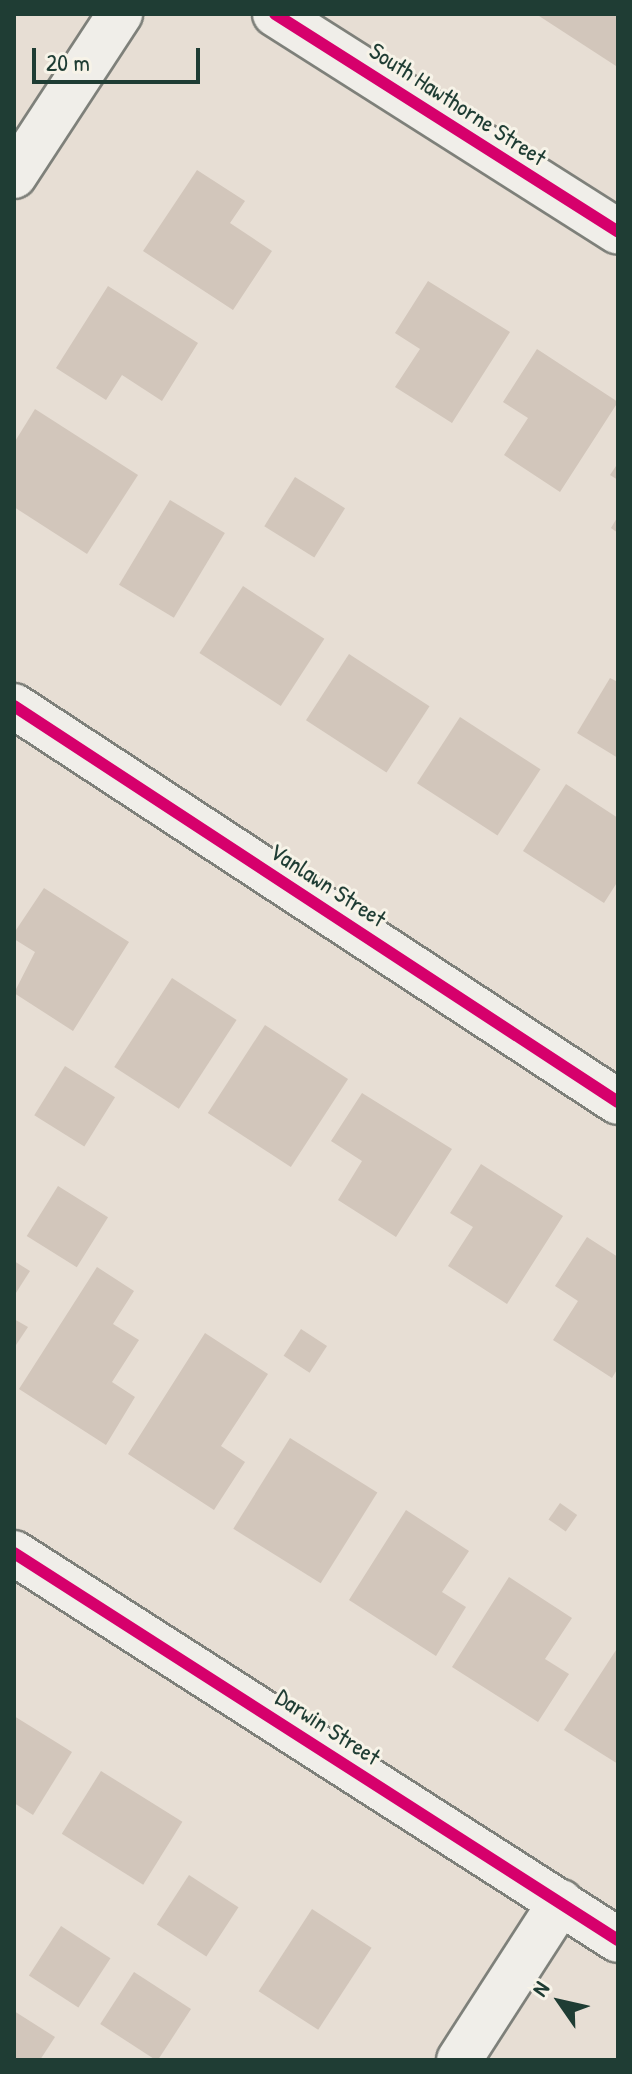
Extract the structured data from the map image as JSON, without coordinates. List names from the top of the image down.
{
  "streets": {
    "street": ["South Hawthorne Street", "Vanlawn Street", "Darwin Street"]
  },
  "scale_bar": "20 m",
  "north": "top left"
}
